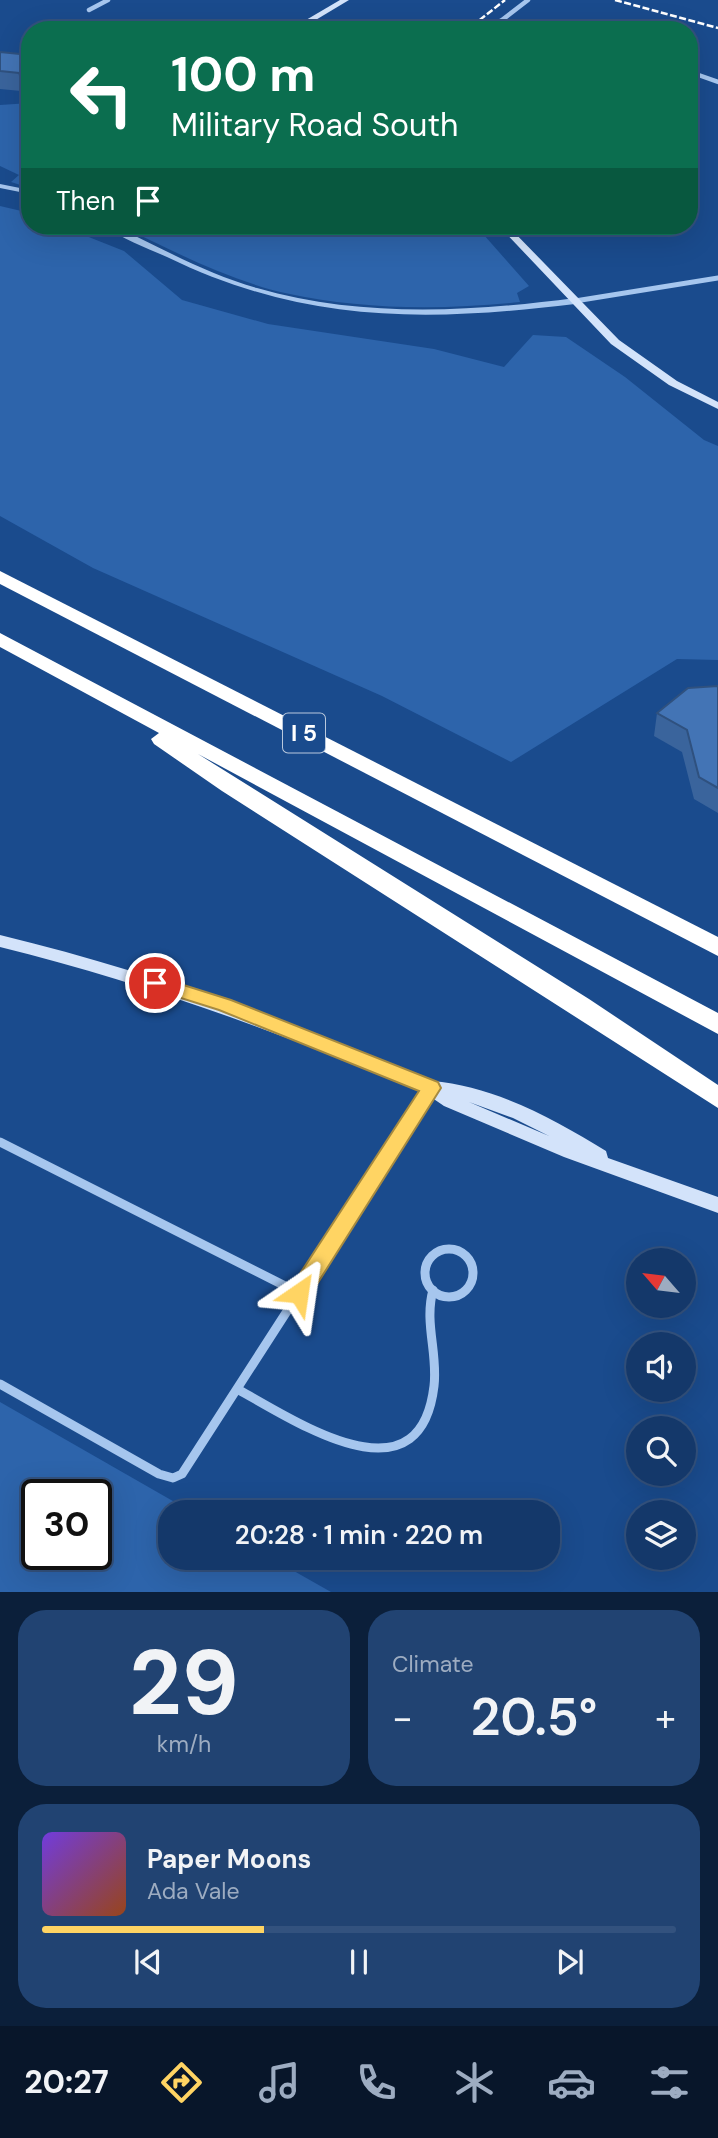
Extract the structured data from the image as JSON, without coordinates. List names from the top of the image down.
{
  "streets": {
    "highway": ["I 5"]
  },
  "north": "top left",
  "page": {
    "turn": ["100 m", "Military Road South"],
    "then": "Then",
    "limit": "30",
    "trip": "20:28 · 1 min · 220 m",
    "tile": [
      ["29", "km/h"],
      "Climate"
    ],
    "heat": ["−", "20.5°", "+"],
    "song": ["Paper Moons", "Ada Vale"],
    "tabs": "20:27"
  }
}
